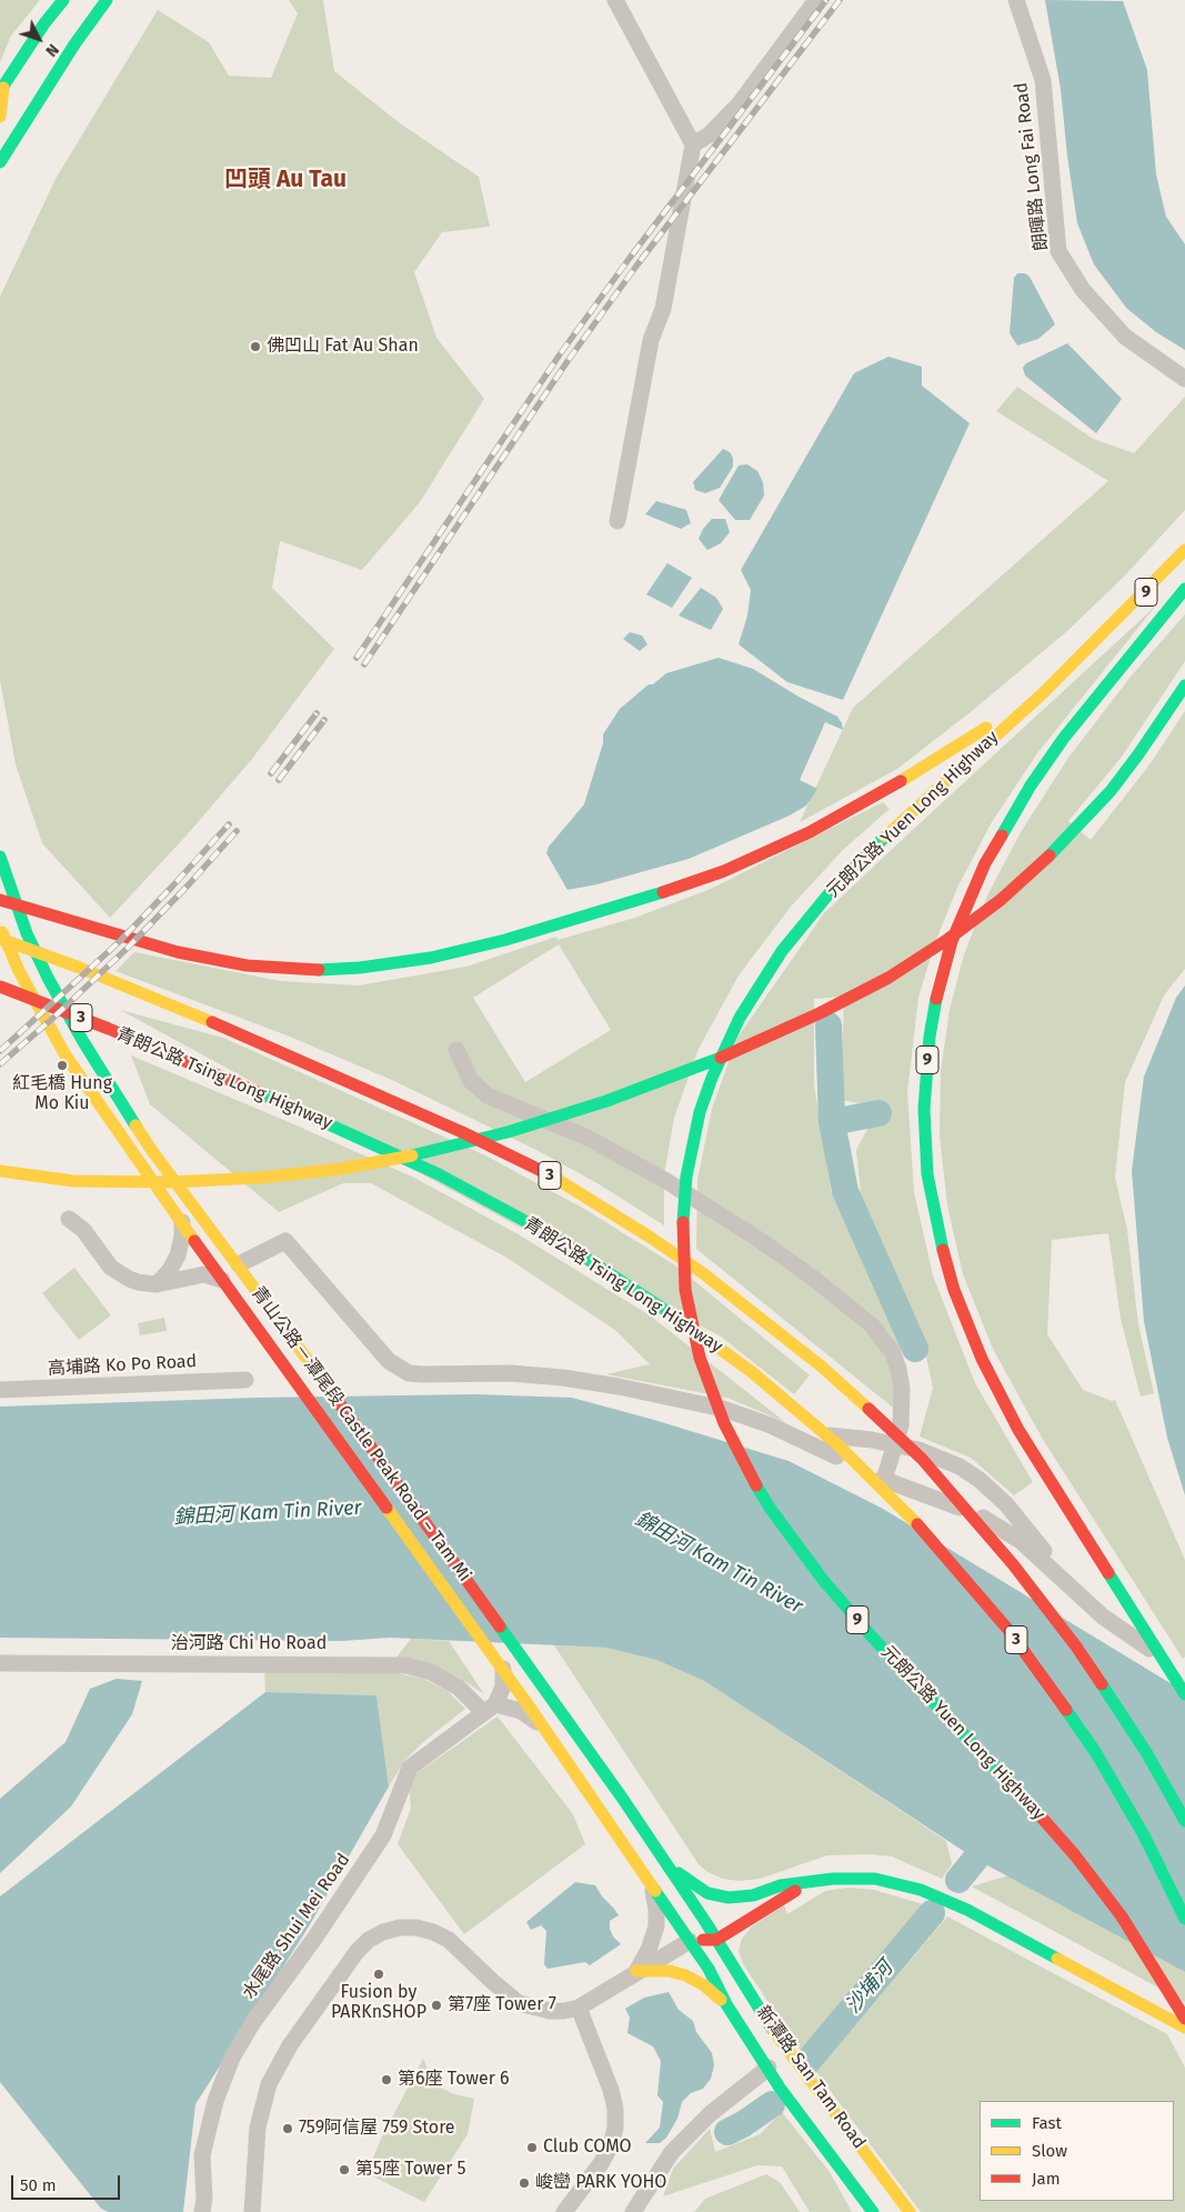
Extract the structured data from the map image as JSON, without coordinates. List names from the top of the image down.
{
  "streets": {
    "main road": [
      "9",
      "元朗公路 Yuen Long Highway",
      "3",
      "青朗公路 Tsing Long Highway",
      "青山公路－潭尾段 Castle Peak Road – Tam Mi",
      "新潭路 San Tam Road"
    ],
    "street": [
      "朗暉路 Long Fai Road",
      "高埔路 Ko Po Road",
      "治河路 Chi Ho Road",
      "水尾路 Shui Mei Road"
    ]
  },
  "crossings": [
    ["青山公路－潭尾段 Castle Peak Road – Tam Mi", "新潭路 San Tam Road"],
    ["治河路 Chi Ho Road", "水尾路 Shui Mei Road"]
  ],
  "districts": ["凹頭 Au Tau"],
  "water": ["錦田河 Kam Tin River", "沙埔河"],
  "places": [
    "佛凹山 Fat Au Shan",
    "紅毛橋 Hung Mo Kiu",
    "Fusion by PARKnSHOP",
    "第7座 Tower 7",
    "第6座 Tower 6",
    "759阿信屋 759 Store",
    "Club COMO",
    "第5座 Tower 5",
    "峻巒 PARK YOHO"
  ],
  "legend": ["Fast", "Slow", "Jam"],
  "scale_bar": "50 m",
  "north": "bottom right"
}
